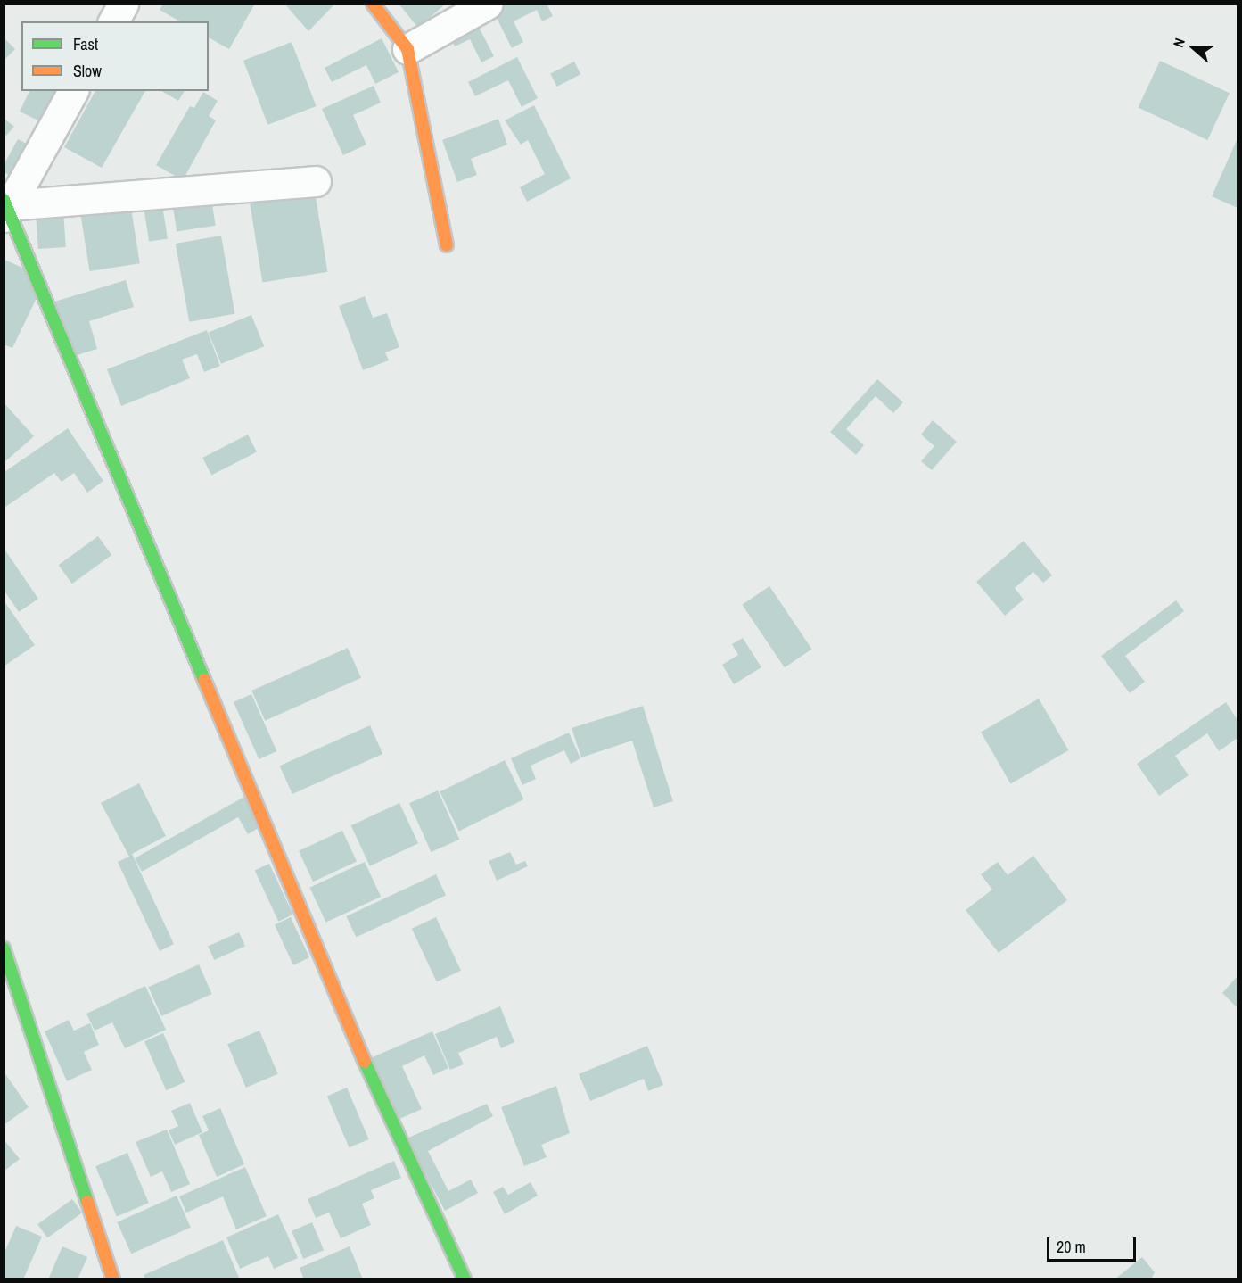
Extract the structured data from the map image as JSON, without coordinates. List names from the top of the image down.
{
  "legend": ["Fast", "Slow"],
  "scale_bar": "20 m",
  "north": "left"
}
